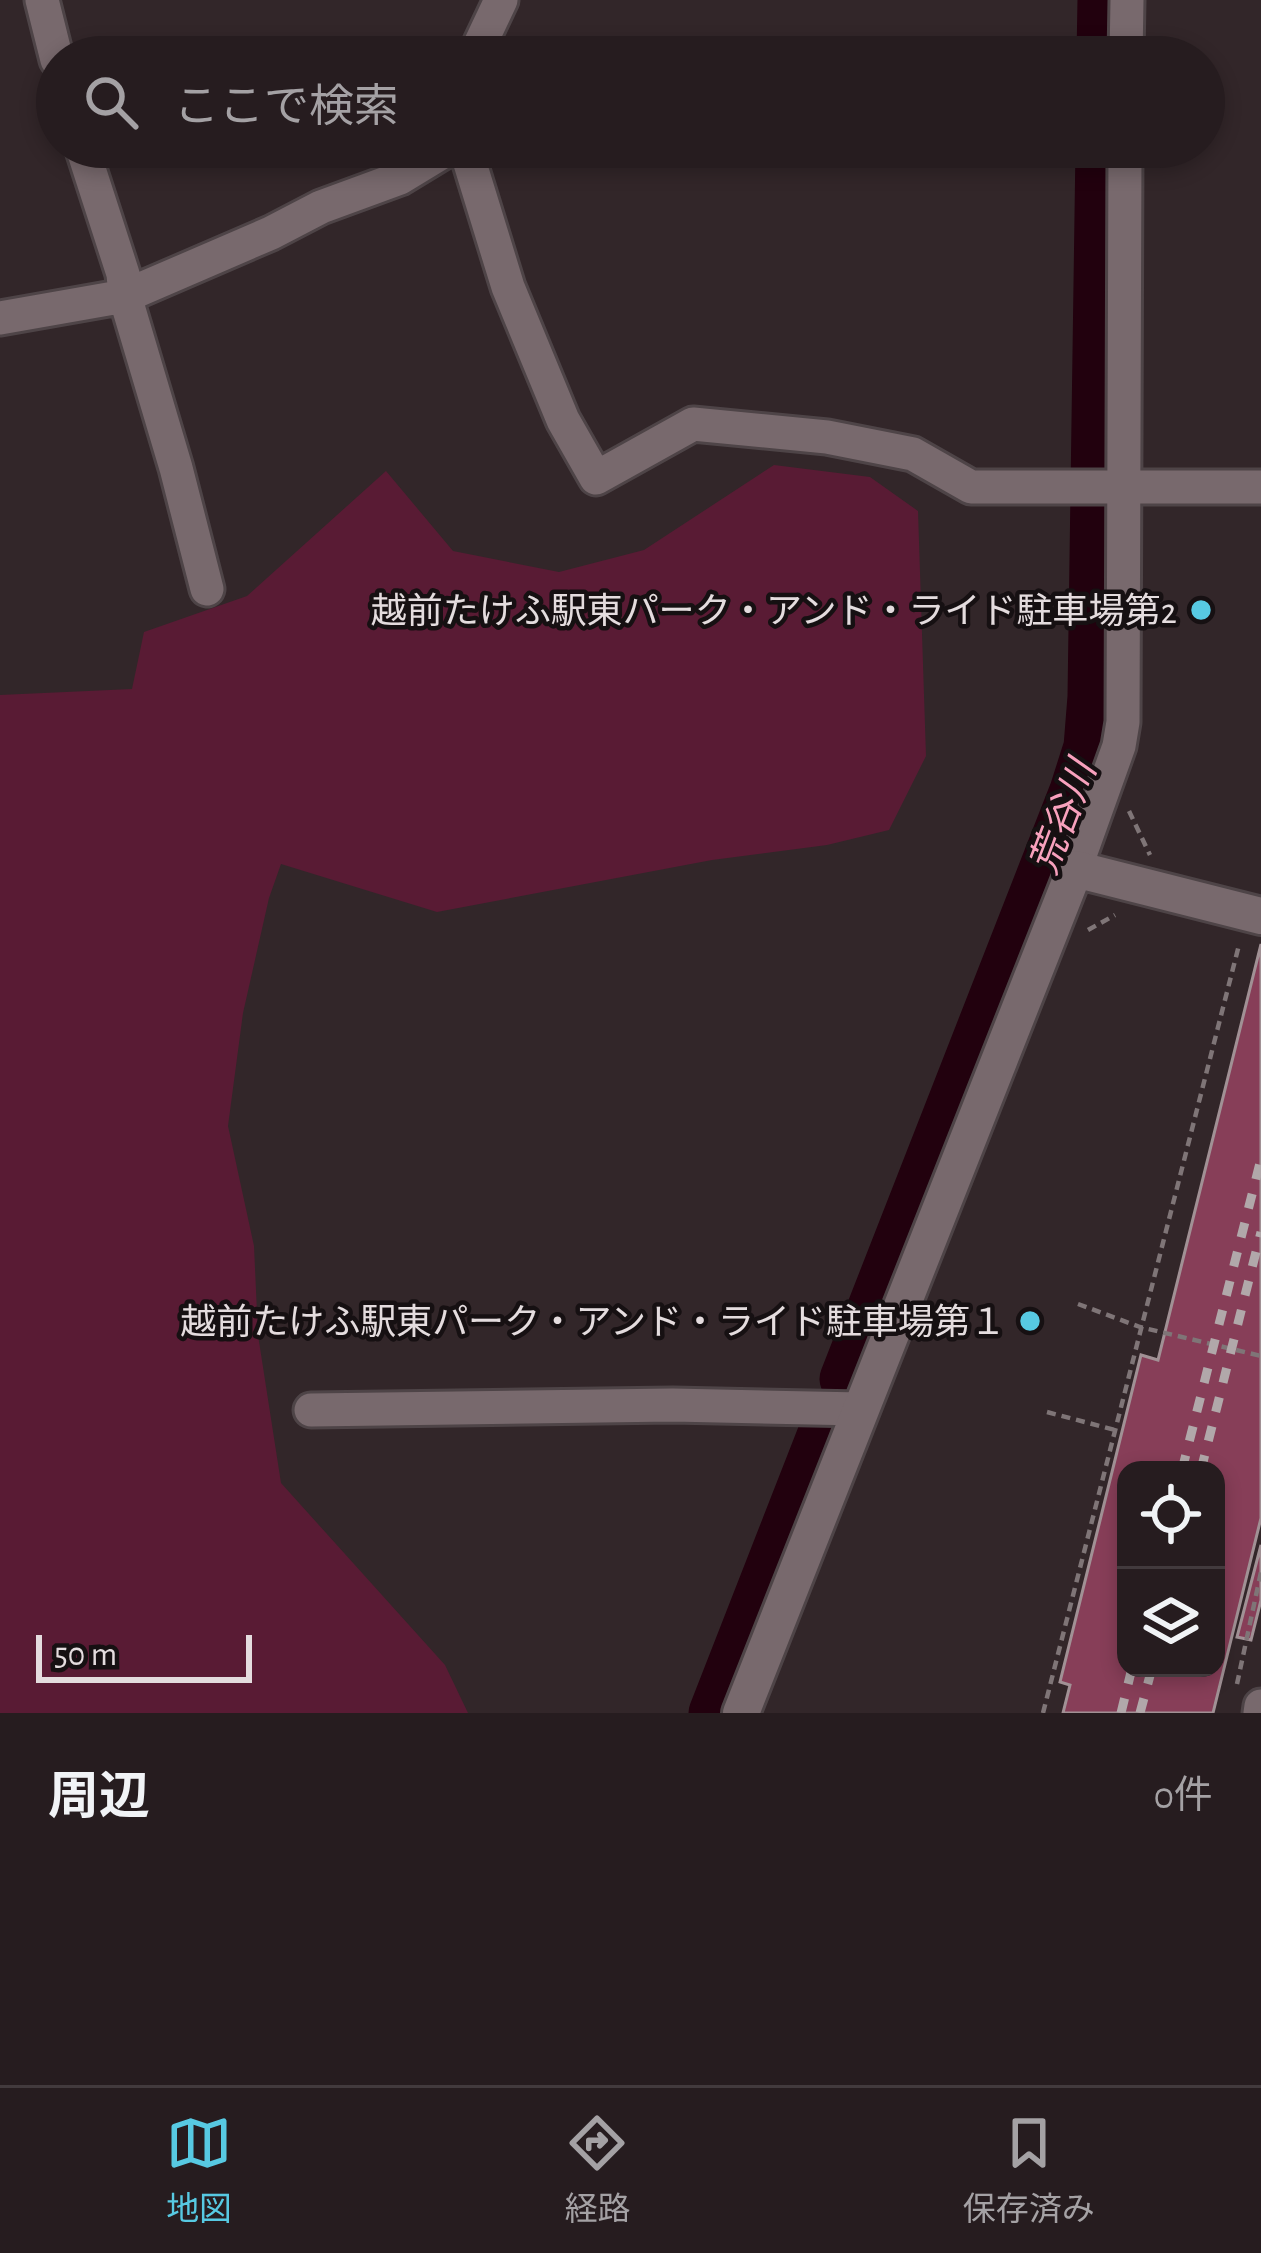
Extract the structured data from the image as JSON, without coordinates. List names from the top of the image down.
{
  "water": ["荒谷川"],
  "places": ["越前たけふ駅東パーク・アンド・ライド駐車場第2", "越前たけふ駅東パーク・アンド・ライド駐車場第１"],
  "scale_bar": "50 m",
  "page": {
    "search": "ここで検索",
    "scale": "50 m",
    "heading": ["周辺", "0件"],
    "nav": ["地図", "経路", "保存済み"]
  }
}
